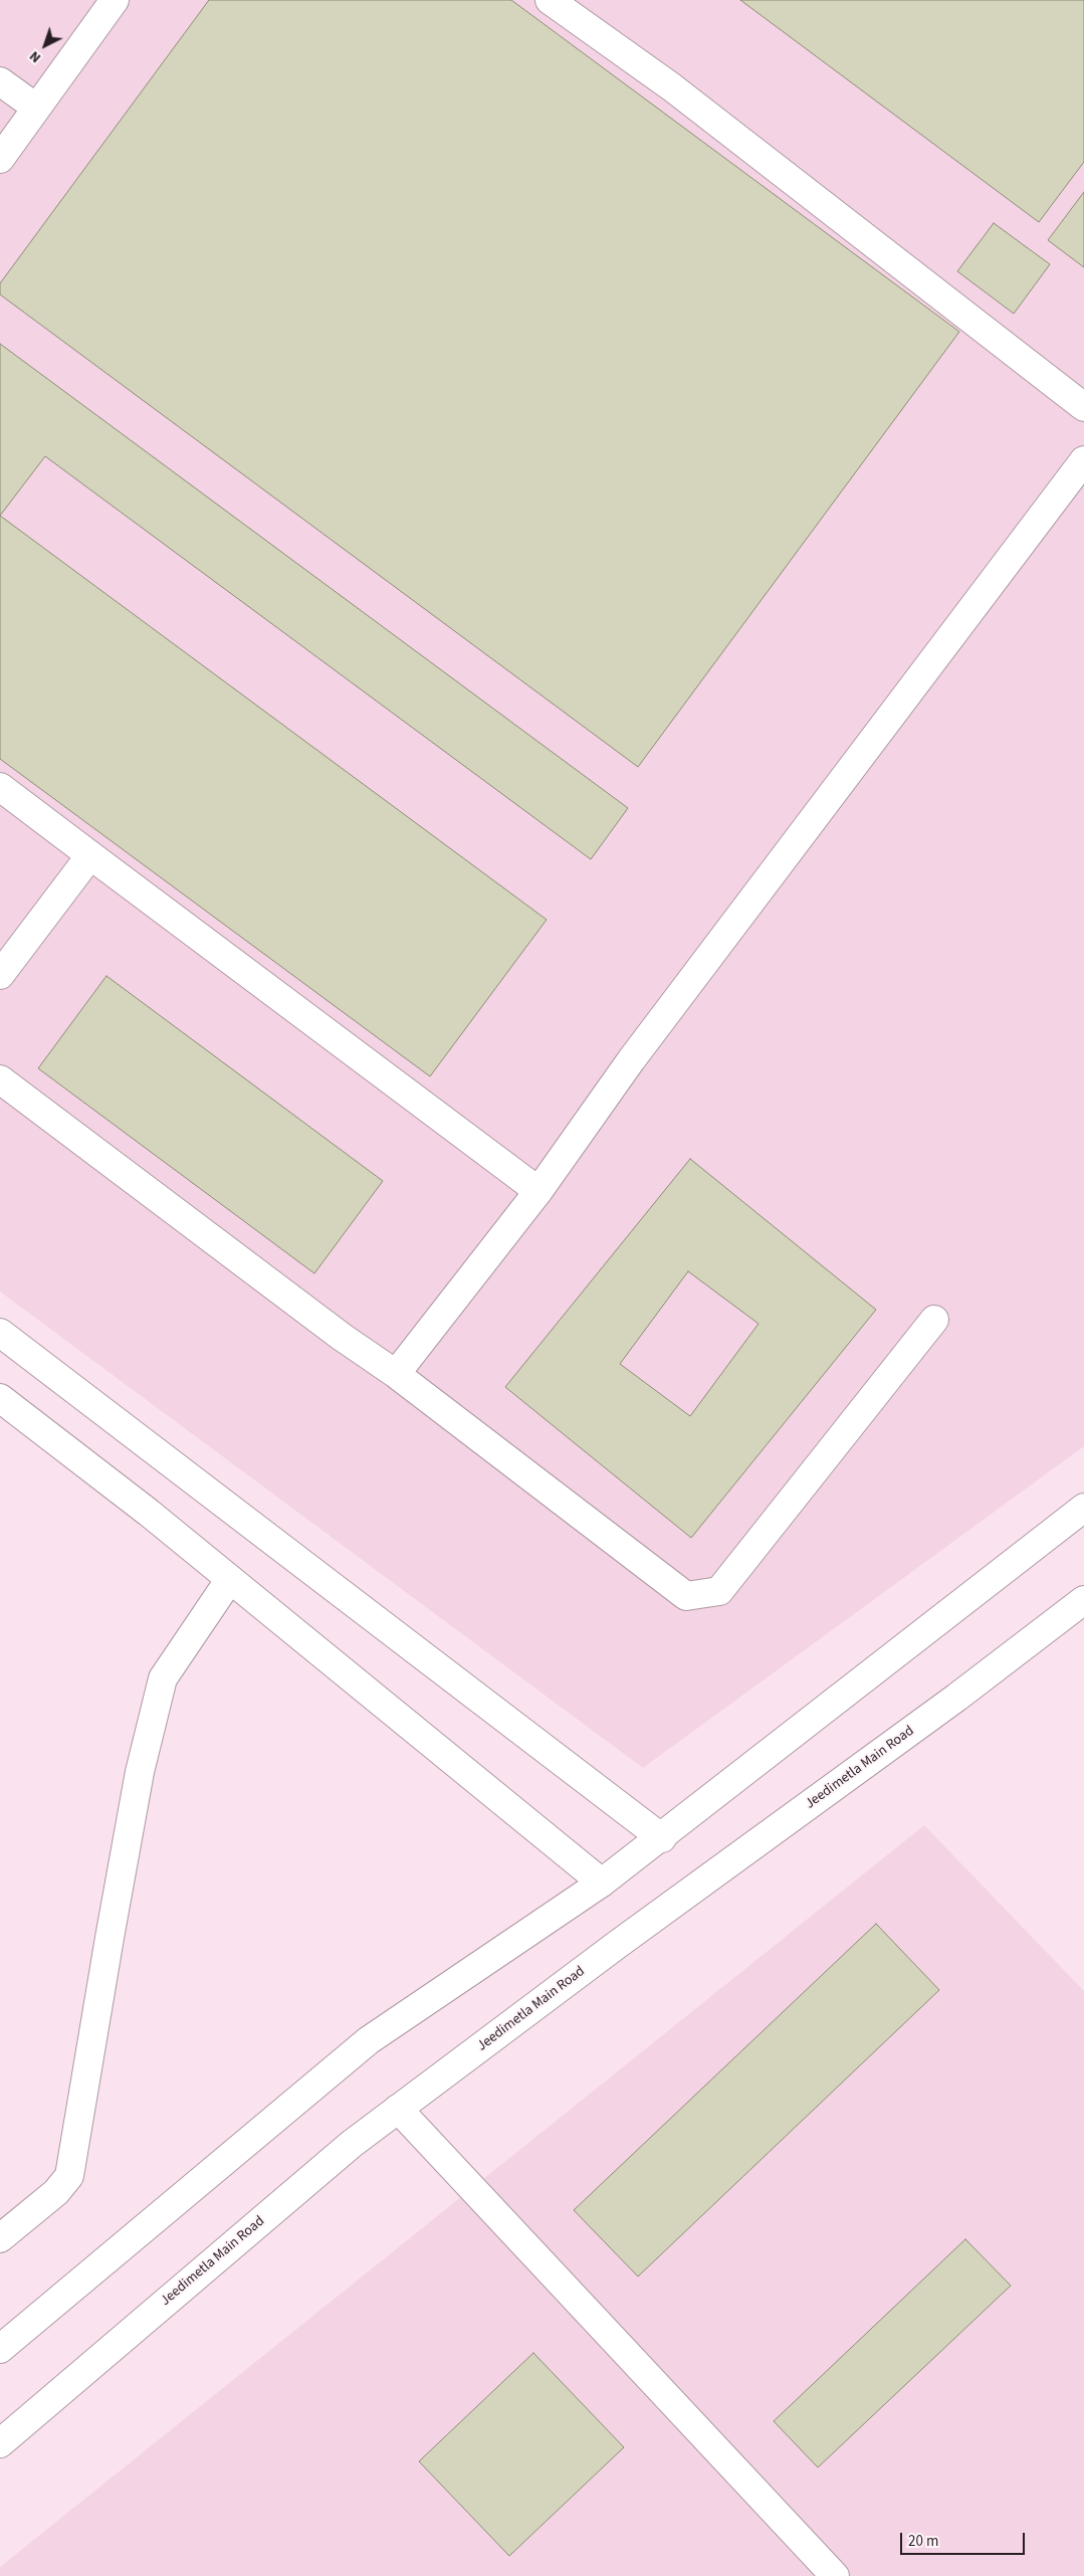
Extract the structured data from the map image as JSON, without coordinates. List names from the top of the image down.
{
  "streets": {
    "main road": ["Jeedimetla Main Road"]
  },
  "scale_bar": "20 m",
  "north": "bottom left"
}
